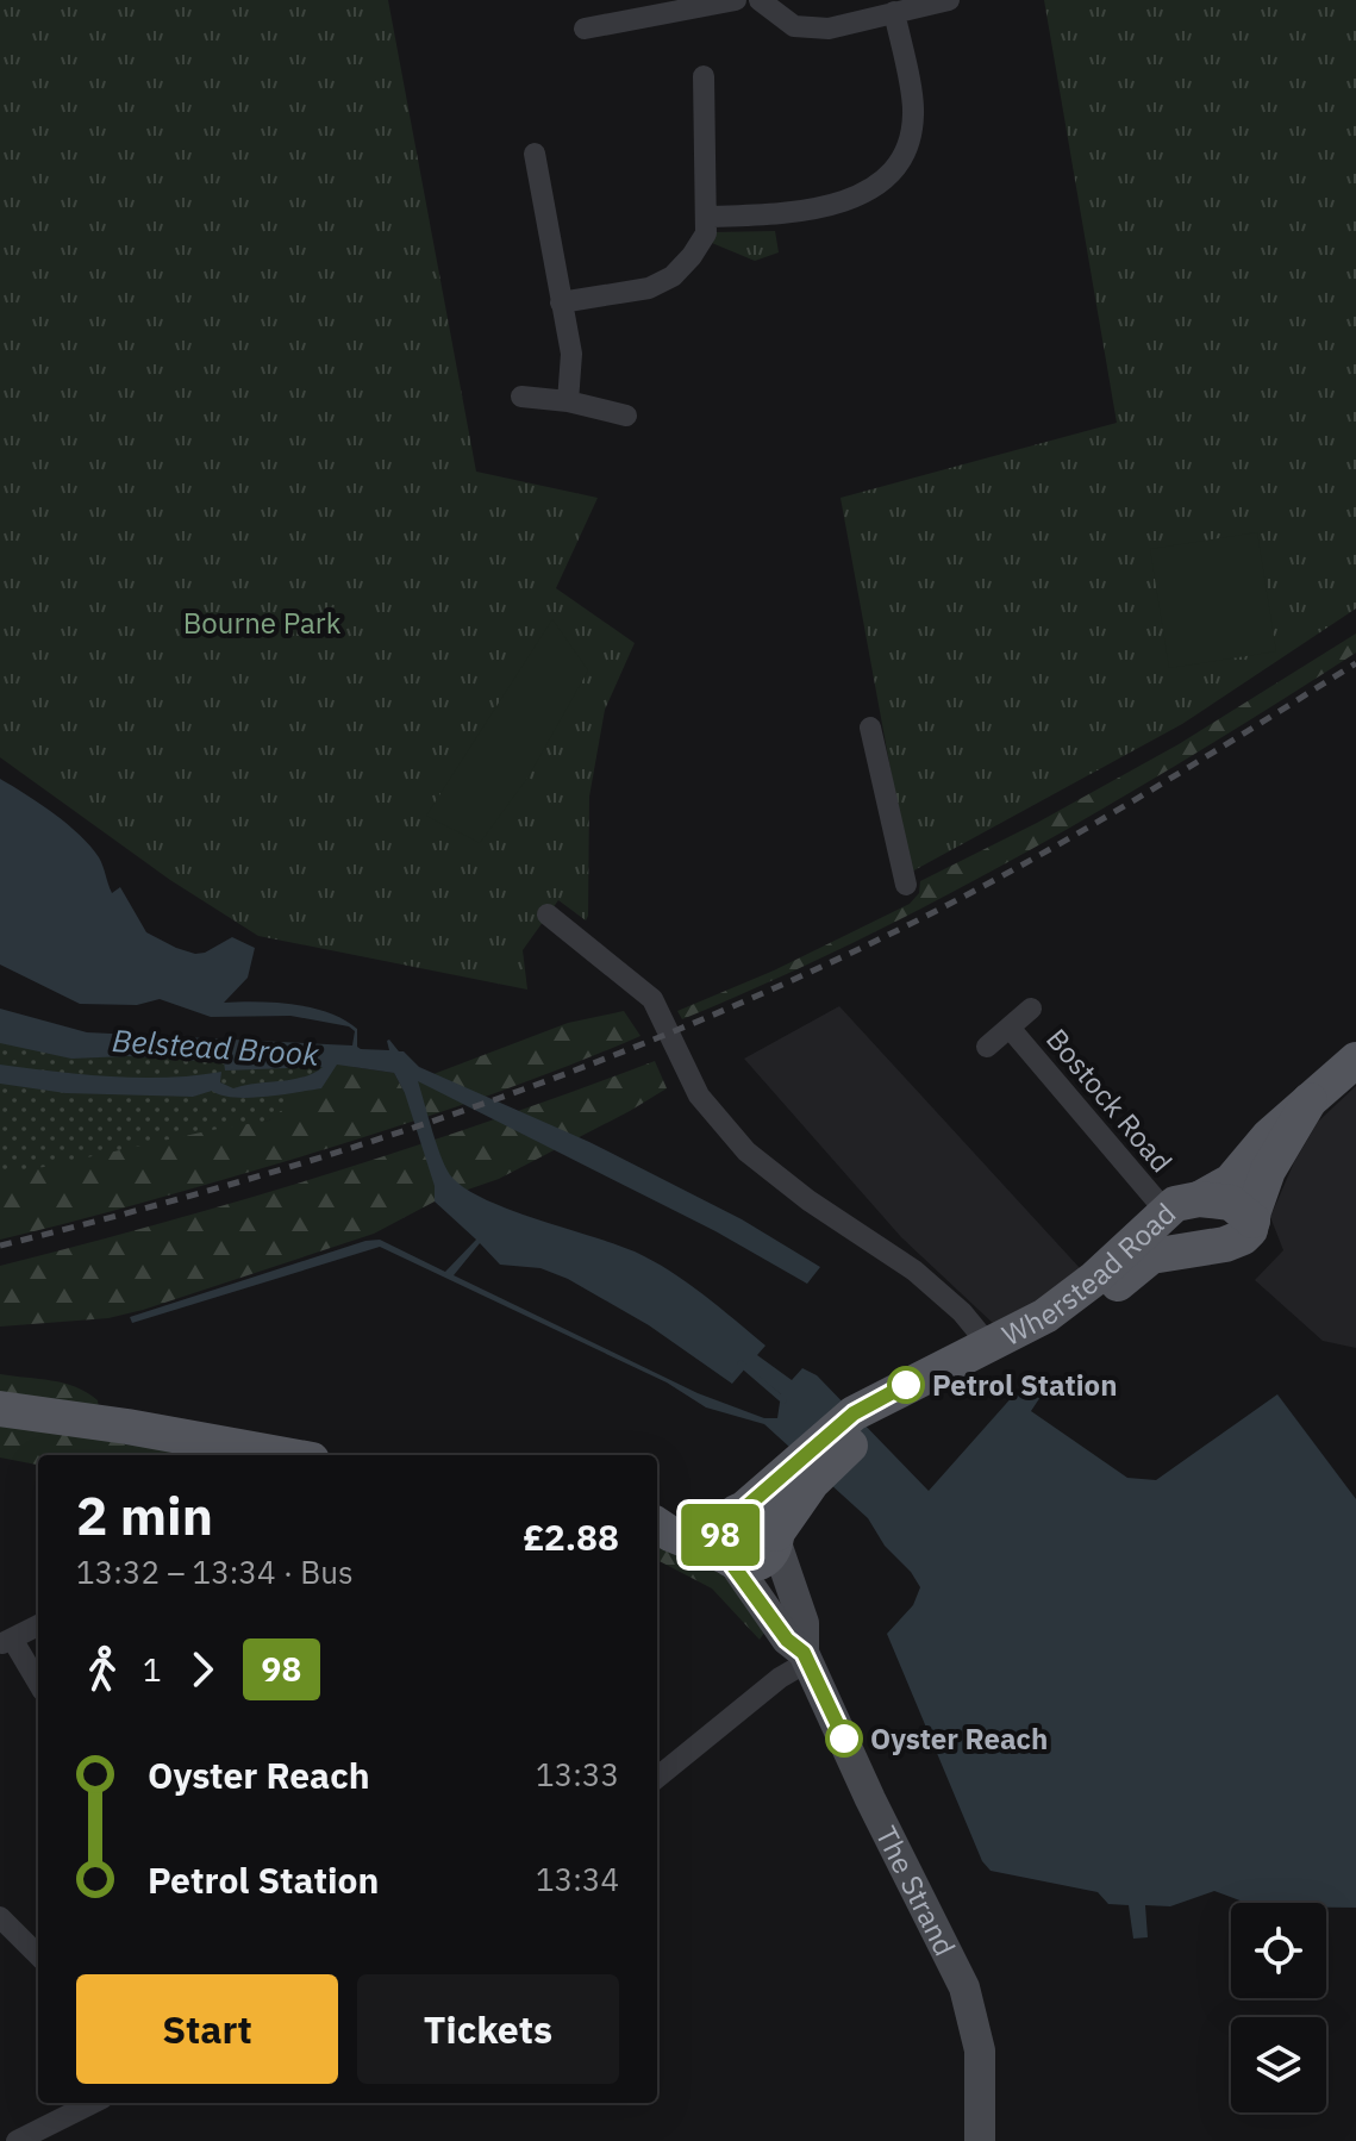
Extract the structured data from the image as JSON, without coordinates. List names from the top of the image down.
{
  "streets": {
    "main road": ["Wherstead Road", "The Strand"],
    "street": ["Bostock Road"]
  },
  "crossings": [
    ["Bostock Road", "Wherstead Road"],
    ["Wherstead Road", "The Strand"]
  ],
  "water": ["Belstead Brook"],
  "parks": ["Bourne Park"],
  "places": ["Petrol Station", "Oyster Reach"],
  "lines": ["bus line 98"],
  "page": {
    "on_map": "98",
    "heading": ["2 min", "13:32 – 13:34 · Bus", "£2.88"],
    "legs": ["1", "98"],
    "list": [
      {
        "name": "Oyster Reach",
        "value": "13:33"
      },
      {
        "name": "Petrol Station",
        "value": "13:34"
      }
    ],
    "buttons": ["Start", "Tickets"]
  }
}
